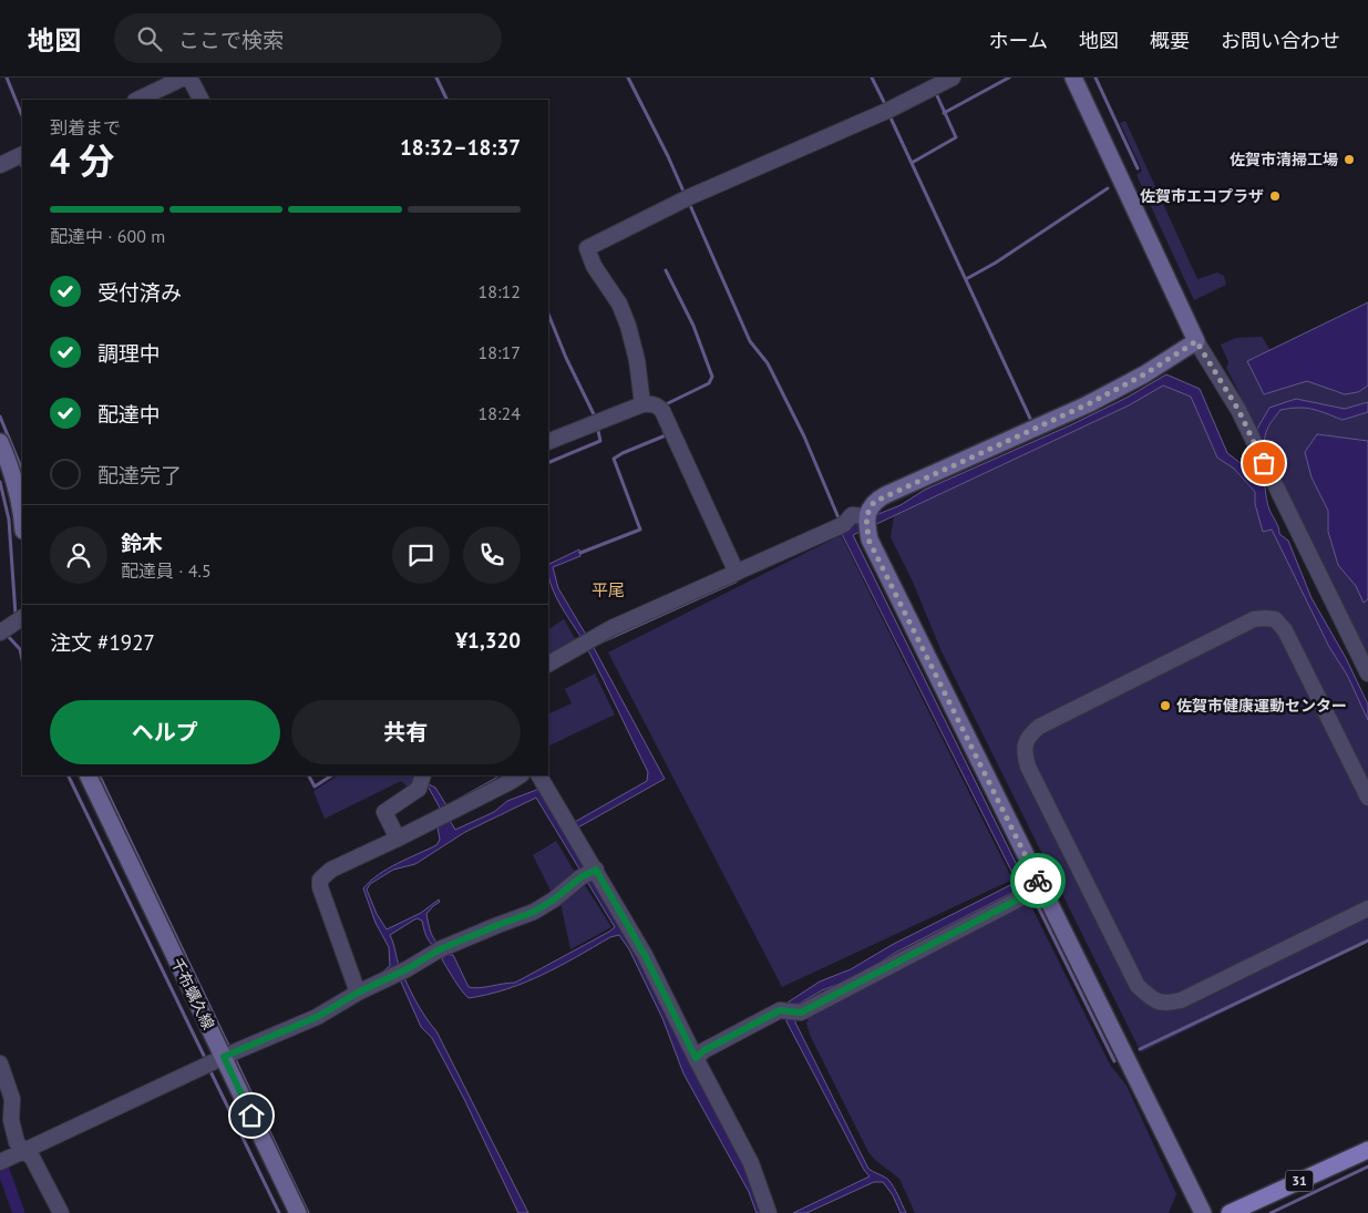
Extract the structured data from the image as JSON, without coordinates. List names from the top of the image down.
{
  "streets": {
    "main road": ["31"],
    "street": ["千布蠣久線"]
  },
  "districts": ["平尾"],
  "places": ["佐賀市清掃工場", "佐賀市エコプラザ", "佐賀市健康運動センター"],
  "page": {
    "header": "地図",
    "search": "ここで検索",
    "nav": [
      "ホーム",
      "地図",
      "概要",
      "お問い合わせ"
    ],
    "heading": ["4 分", "到着まで", "18:32–18:37"],
    "panel": [
      "鈴木",
      "配達員 · 4.5",
      "注文 #1927",
      "¥1,320"
    ],
    "bar": "配達中 · 600 m",
    "list": [
      ["受付済み", "18:12"],
      ["調理中", "18:17"],
      ["配達中", "18:24"],
      "配達完了"
    ],
    "buttons": ["ヘルプ", "共有"]
  }
}
